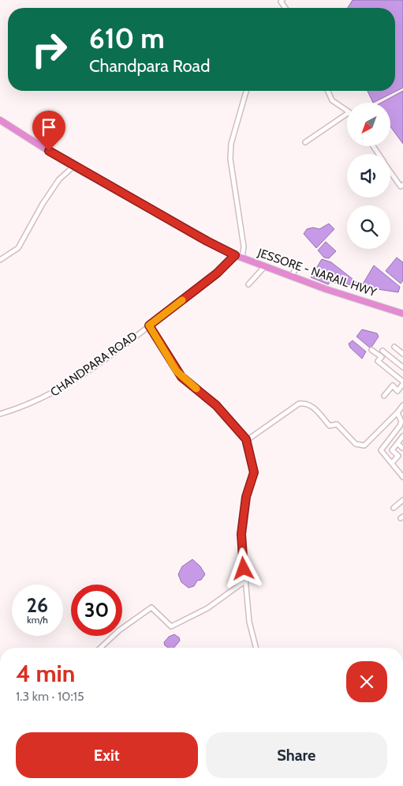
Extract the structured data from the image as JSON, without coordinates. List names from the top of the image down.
{
  "streets": {
    "highway": ["JESSORE - NARAIL HWY"],
    "street": ["CHANDPARA ROAD"]
  },
  "crossings": [
    ["JESSORE - NARAIL HWY", "CHANDPARA ROAD"]
  ],
  "north": "bottom left",
  "page": {
    "turn": ["610 m", "Chandpara Road"],
    "speed": "26 km/h",
    "limit": "30",
    "heading": ["4 min", "1.3 km · 10:15"],
    "buttons": ["Exit", "Share"]
  }
}
